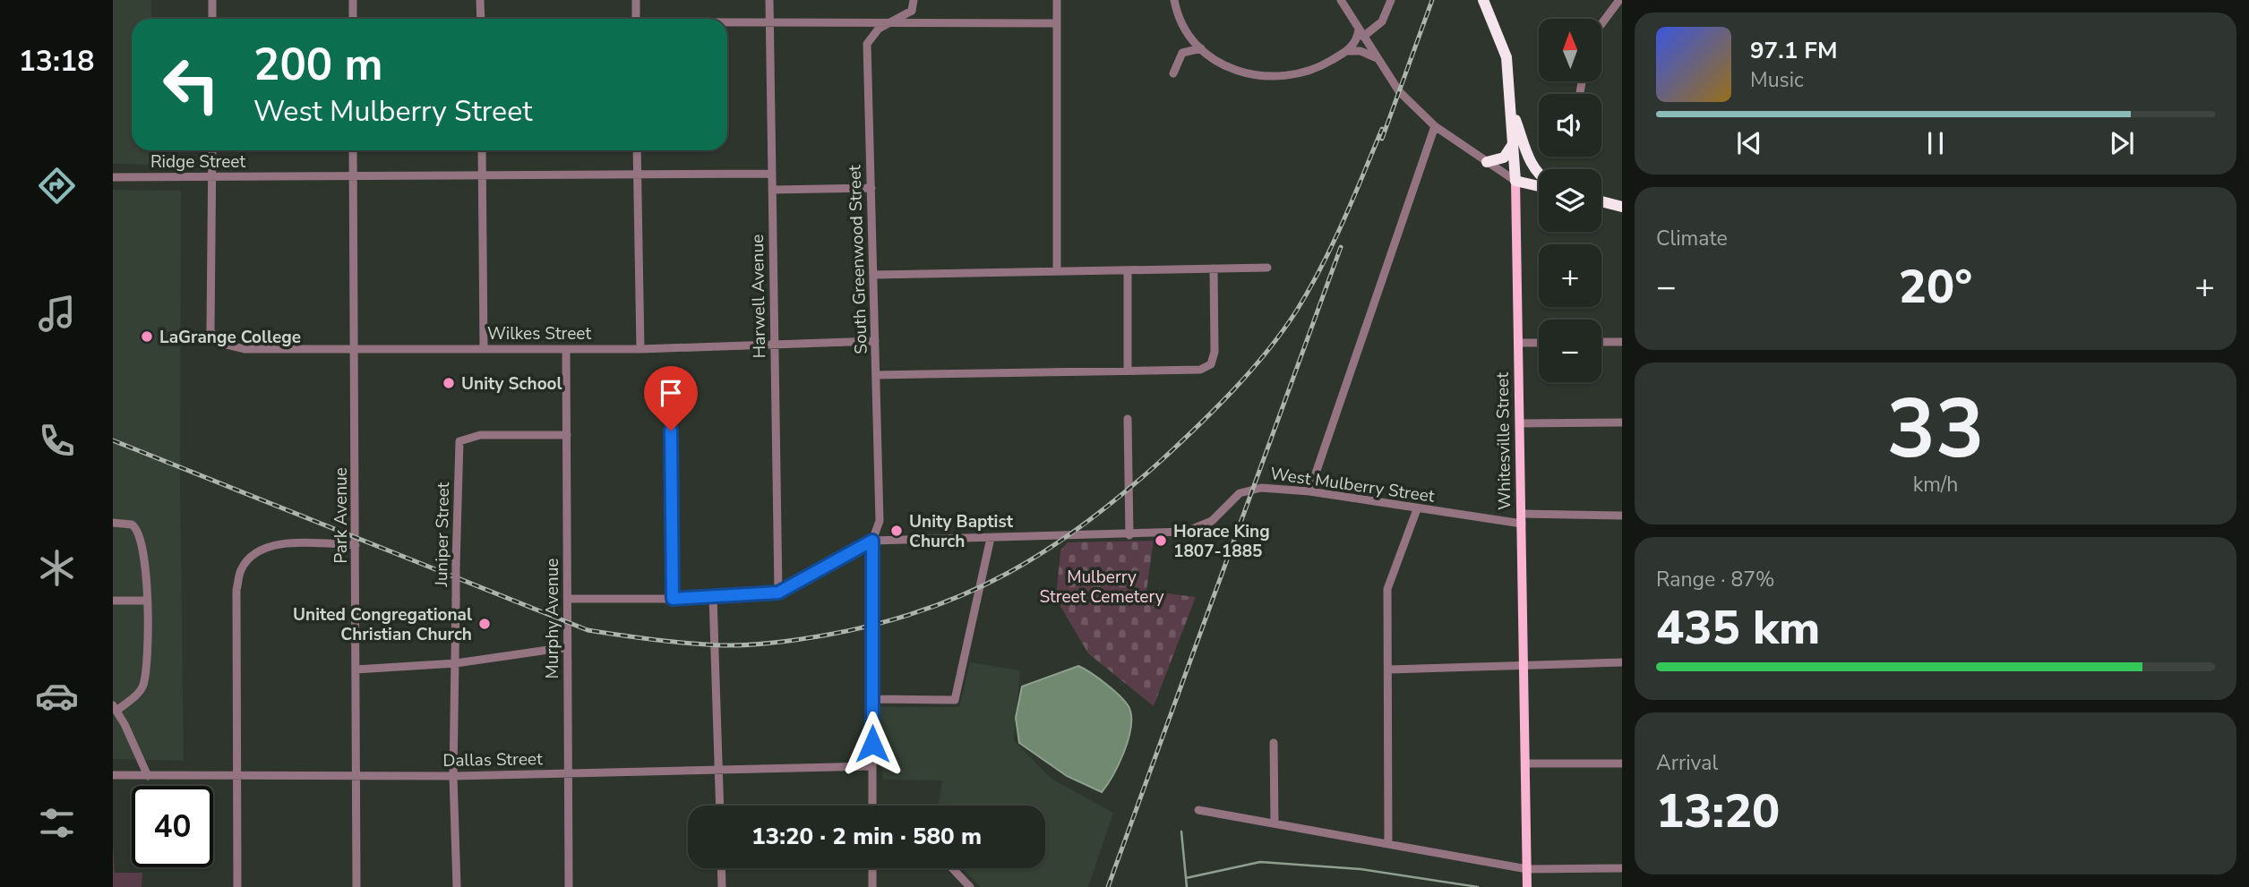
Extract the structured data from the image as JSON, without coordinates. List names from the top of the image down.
{
  "streets": {
    "highway": ["Whitesville Street"],
    "street": [
      "Ridge Street",
      "South Greenwood Street",
      "Harwell Avenue",
      "Wilkes Street",
      "West Mulberry Street",
      "Park Avenue",
      "Juniper Street",
      "Murphy Avenue",
      "Dallas Street"
    ]
  },
  "crossings": [
    ["Ridge Street", "Harwell Avenue"],
    ["Ridge Street", "Wilkes Street"],
    ["Ridge Street", "Park Avenue"],
    ["South Greenwood Street", "Wilkes Street"],
    ["South Greenwood Street", "West Mulberry Street"],
    ["South Greenwood Street", "Dallas Street"],
    ["Harwell Avenue", "Wilkes Street"],
    ["Harwell Avenue", "West Mulberry Street"],
    ["Wilkes Street", "Park Avenue"],
    ["Wilkes Street", "Murphy Avenue"],
    ["Whitesville Street", "West Mulberry Street"],
    ["West Mulberry Street", "Murphy Avenue"],
    ["Park Avenue", "Dallas Street"],
    ["Juniper Street", "Murphy Avenue"],
    ["Juniper Street", "Dallas Street"],
    ["Murphy Avenue", "Dallas Street"]
  ],
  "parks": ["Mulberry Street Cemetery"],
  "places": [
    "LaGrange College",
    "Unity School",
    "Unity Baptist Church",
    "Horace King 1807-1885",
    "United Congregational Christian Church"
  ],
  "north": "top",
  "page": {
    "tabs": "13:18",
    "map_buttons": ["+", "−"],
    "turn": ["200 m", "West Mulberry Street"],
    "song": ["97.1 FM", "Music"],
    "tile": [
      "Climate",
      ["33", "km/h"],
      ["Range · 87%", "435 km"],
      ["Arrival", "13:20"]
    ],
    "heat": ["−", "20°", "+"],
    "limit": "40",
    "trip": "13:20 · 2 min · 580 m"
  }
}
